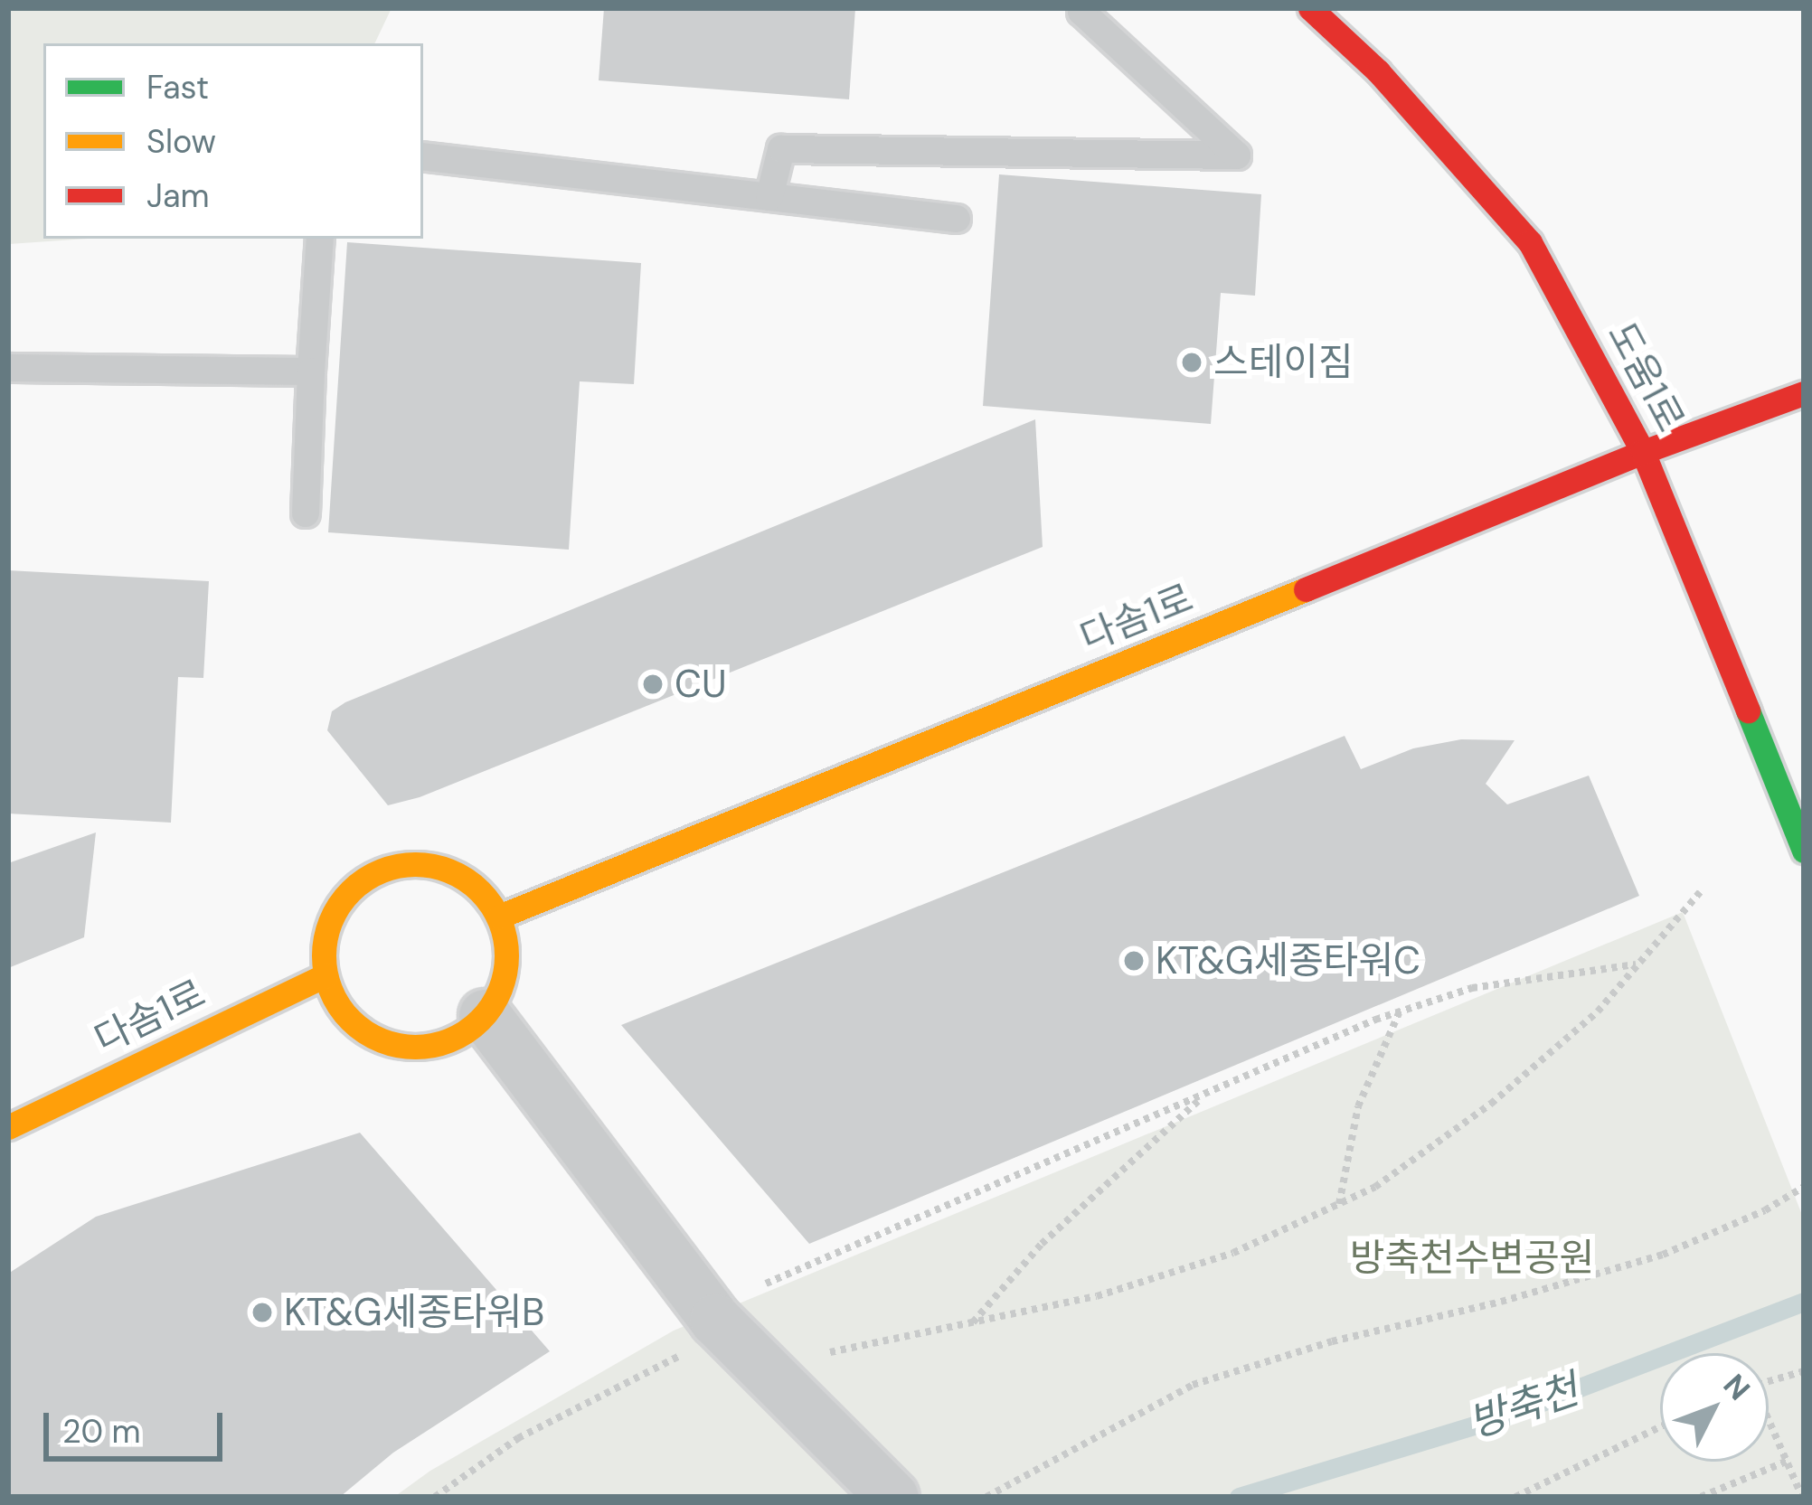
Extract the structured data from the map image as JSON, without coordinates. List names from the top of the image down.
{
  "streets": {
    "street": ["도움1로", "다솜1로"]
  },
  "crossings": [
    ["도움1로", "다솜1로"]
  ],
  "water": ["방축천"],
  "parks": ["방축천수변공원"],
  "places": [
    "스테이짐",
    "CU",
    "KT&G세종타워C",
    "KT&G세종타워B"
  ],
  "legend": ["Fast", "Slow", "Jam"],
  "scale_bar": "20 m",
  "north": "top right"
}
